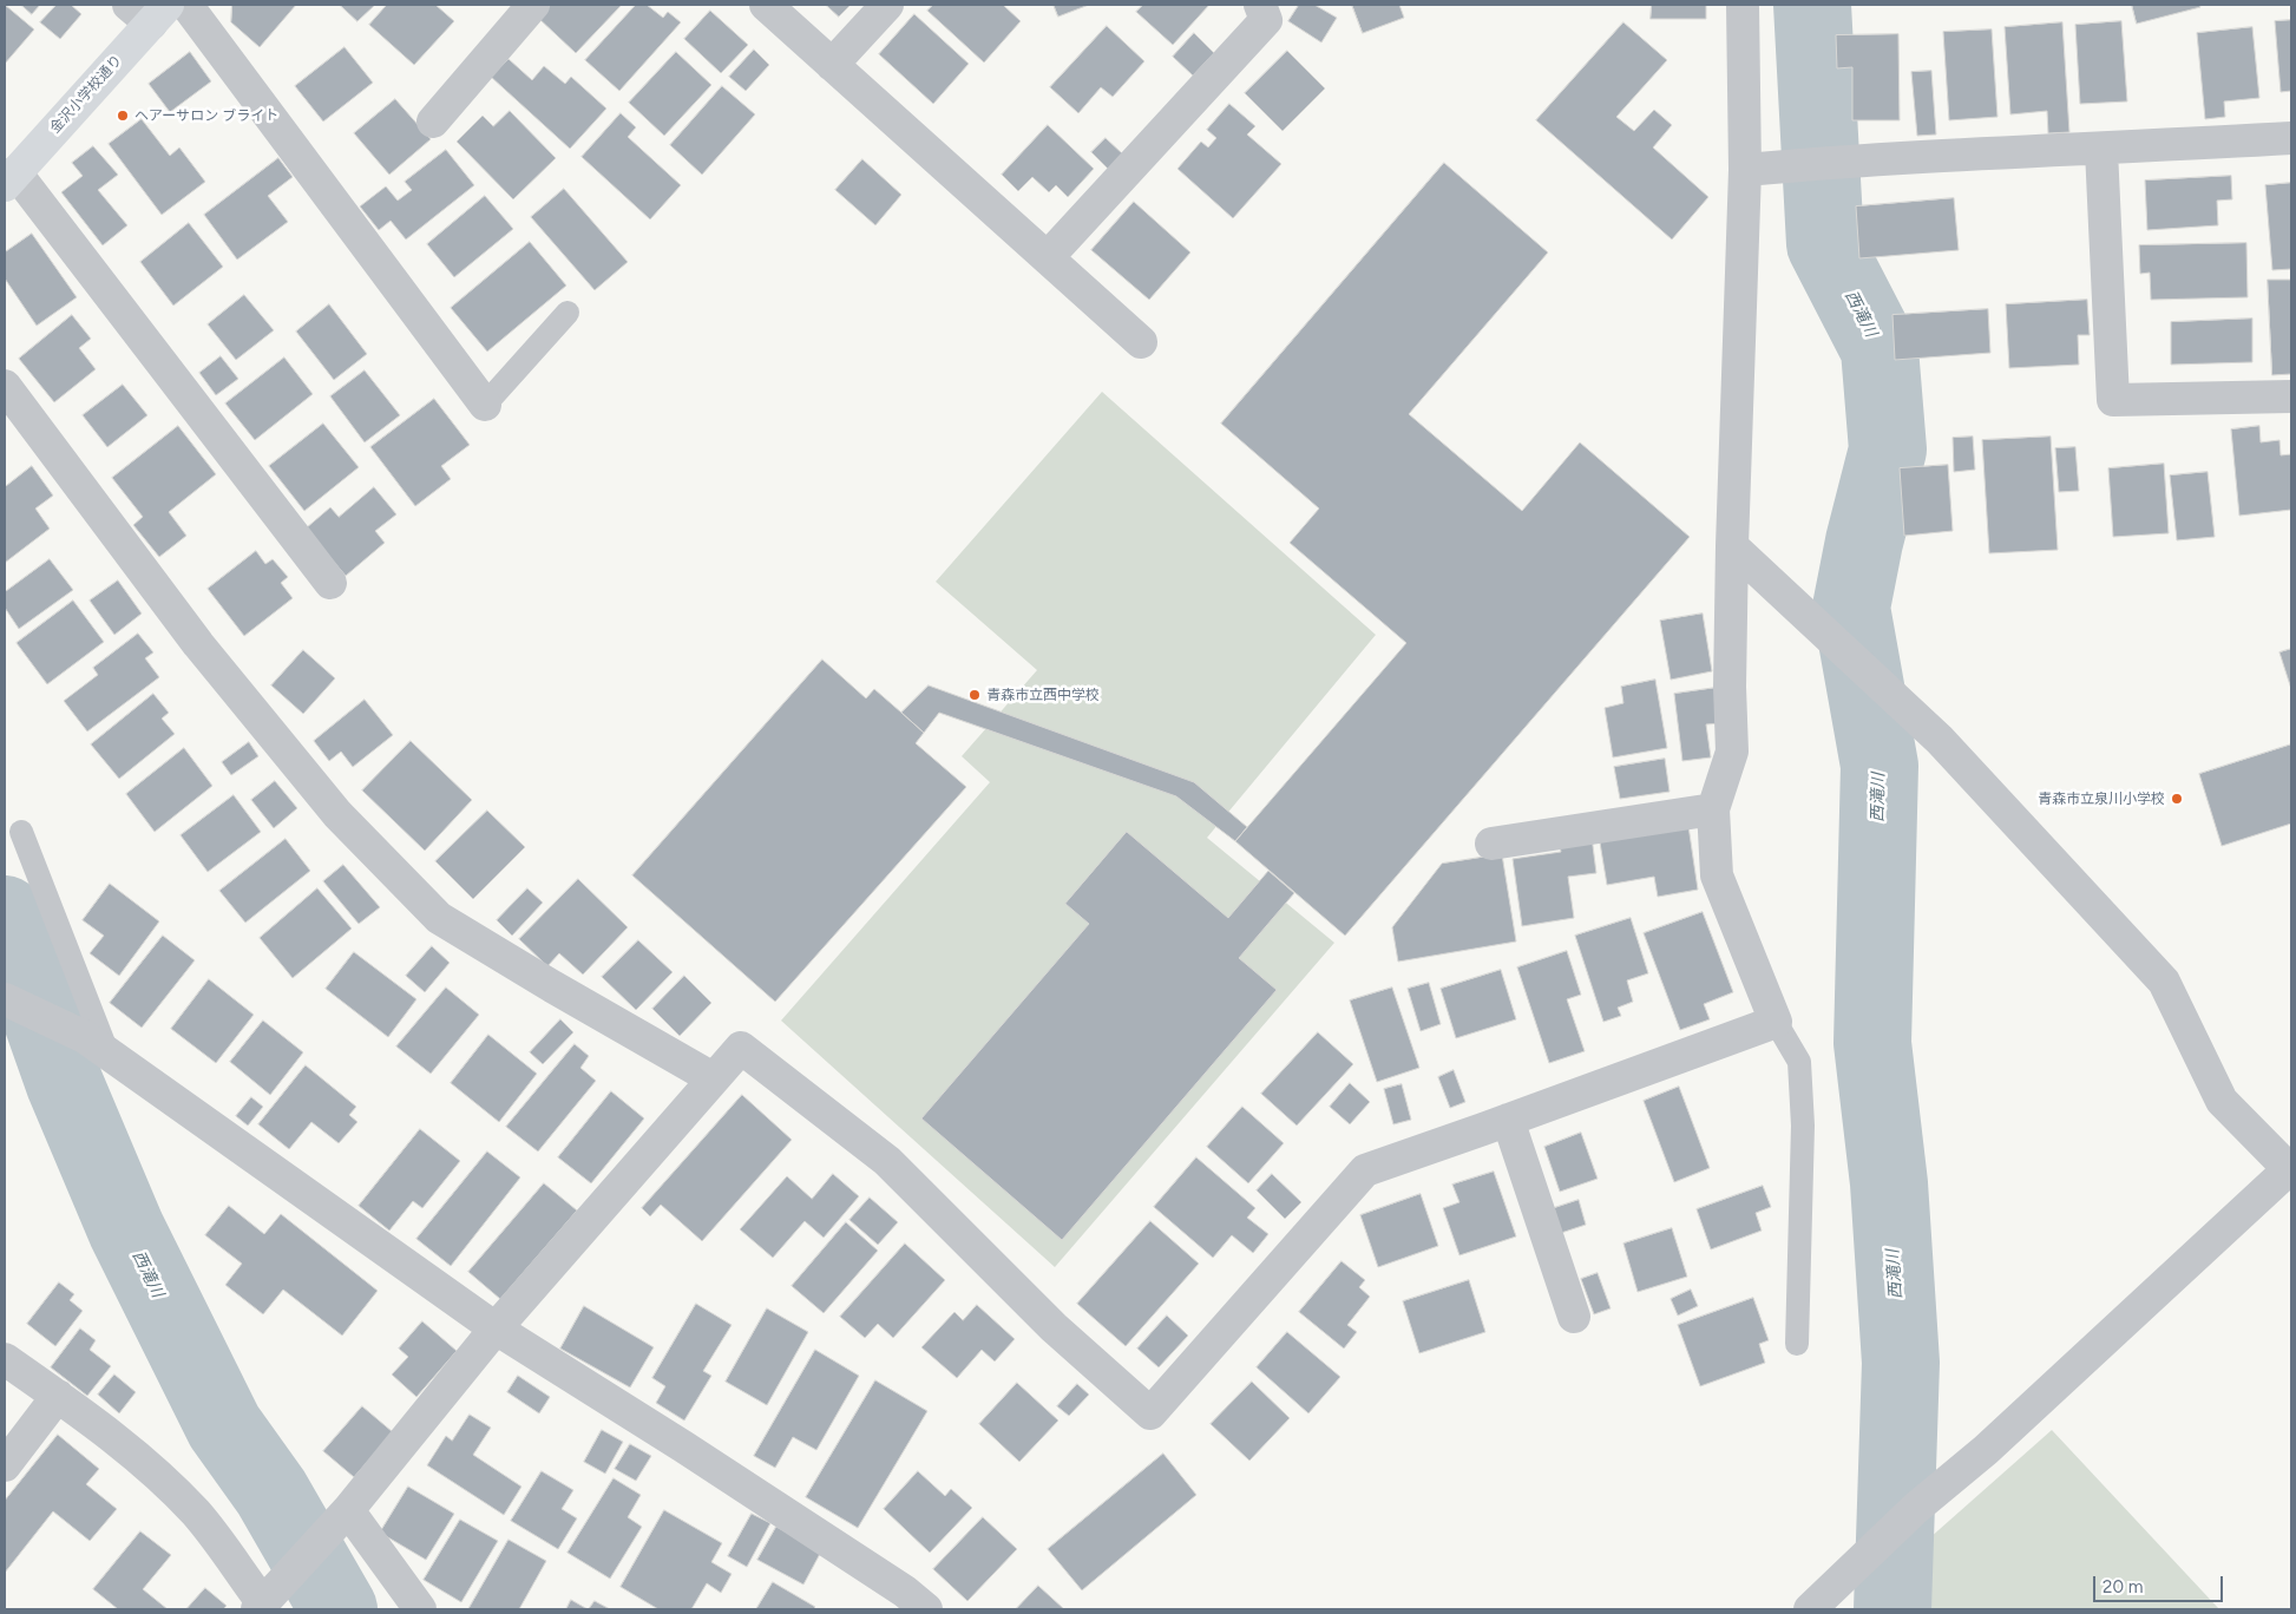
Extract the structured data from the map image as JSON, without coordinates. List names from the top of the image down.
{
  "streets": {
    "street": ["金沢小学校通り"]
  },
  "water": ["西滝川"],
  "places": ["ヘアーサロン ブライト", "青森市立西中学校", "青森市立泉川小学校"],
  "scale_bar": "20 m"
}
